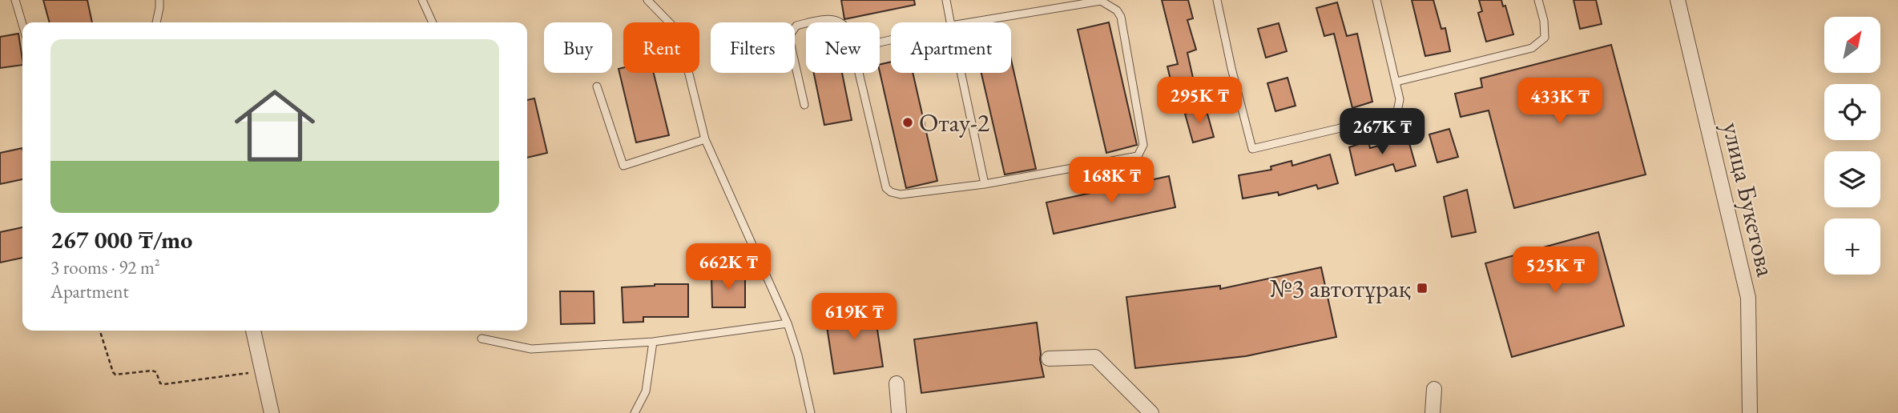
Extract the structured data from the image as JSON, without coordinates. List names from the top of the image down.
{
  "streets": {
    "street": ["улица Букетова"]
  },
  "places": {
    "other": ["Отау-2"],
    "transit": ["№3 автотұрақ"]
  },
  "north": "top right",
  "page": {
    "map_buttons": "+",
    "chip": [
      "Buy",
      "Rent",
      "Filters",
      "New",
      "Apartment"
    ],
    "list": [
      {
        "name": "267 000 ₸/mo",
        "note": "3 rooms · 92 m² · Apartment"
      }
    ],
    "price": [
      "295K ₸",
      "433K ₸",
      "267K ₸",
      "168K ₸",
      "662K ₸",
      "525K ₸",
      "619K ₸"
    ]
  }
}
